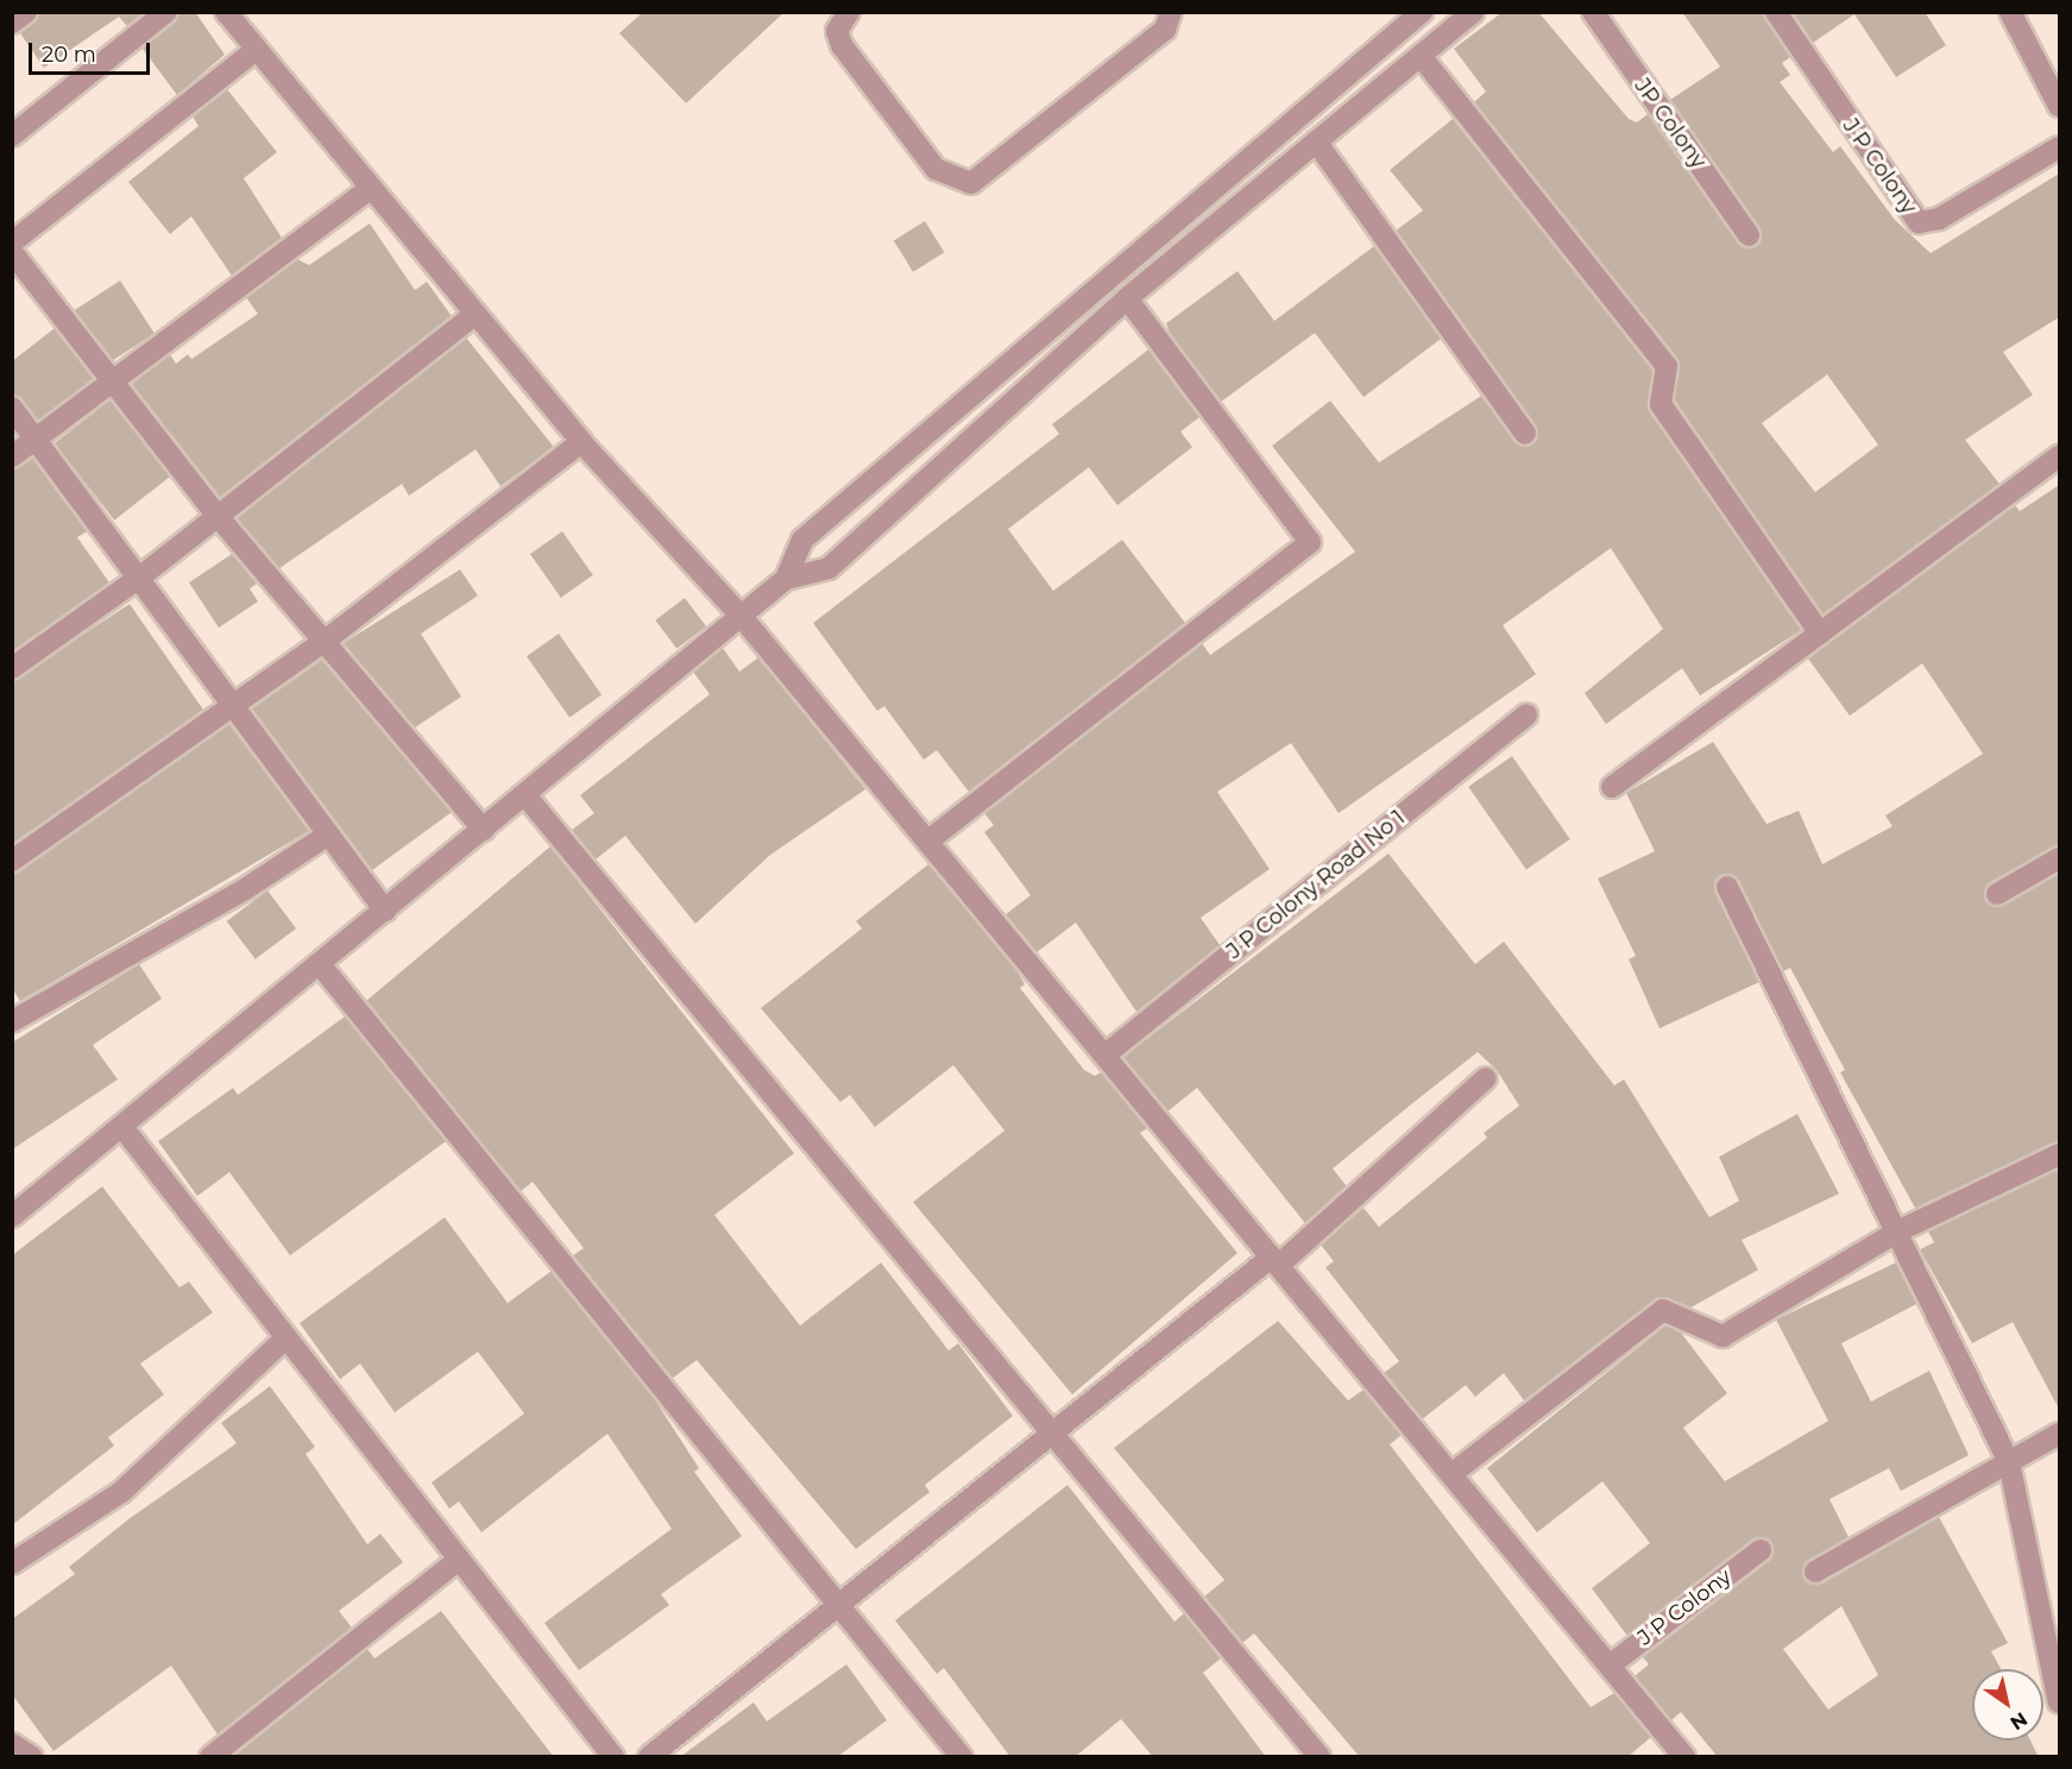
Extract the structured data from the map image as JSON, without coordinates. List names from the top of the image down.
{
  "streets": {
    "street": ["JP Colony", "J P Colony", "J P Colony Road No 1"]
  },
  "scale_bar": "20 m",
  "north": "bottom right"
}
